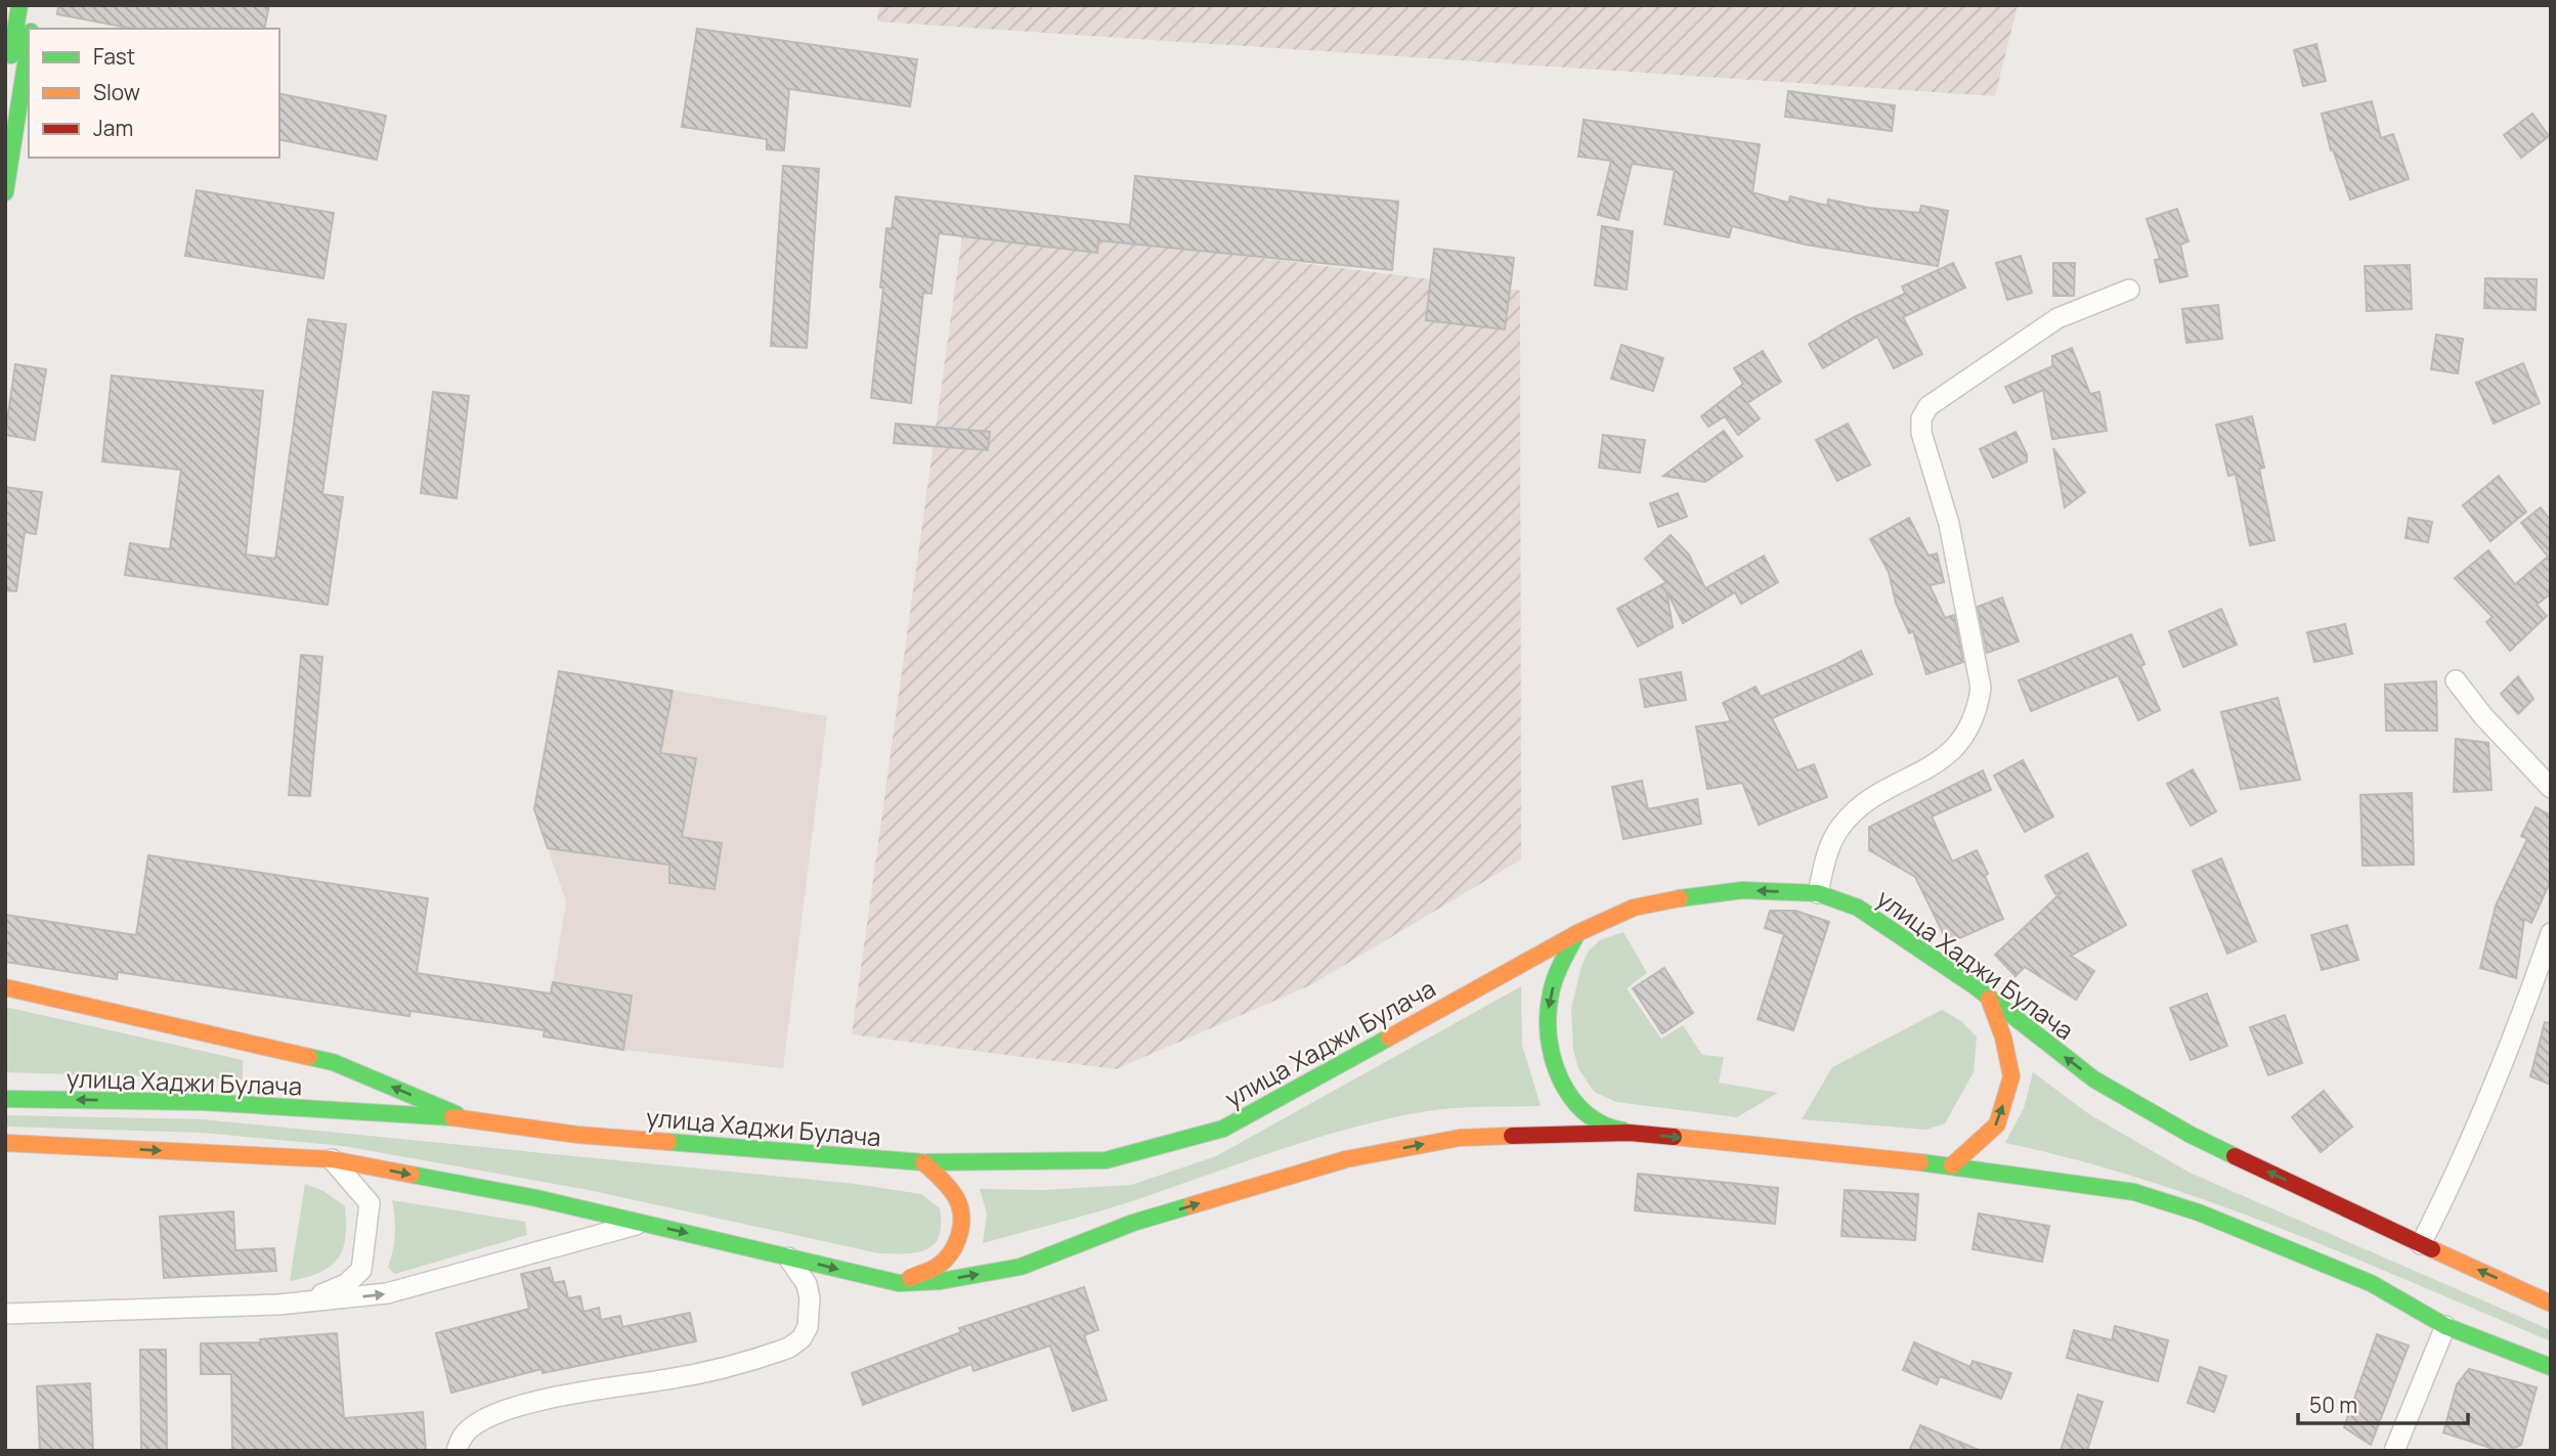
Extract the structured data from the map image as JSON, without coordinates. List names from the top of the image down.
{
  "streets": {
    "main road": ["улица Хаджи Булача"]
  },
  "legend": ["Fast", "Slow", "Jam"],
  "scale_bar": "50 m"
}
